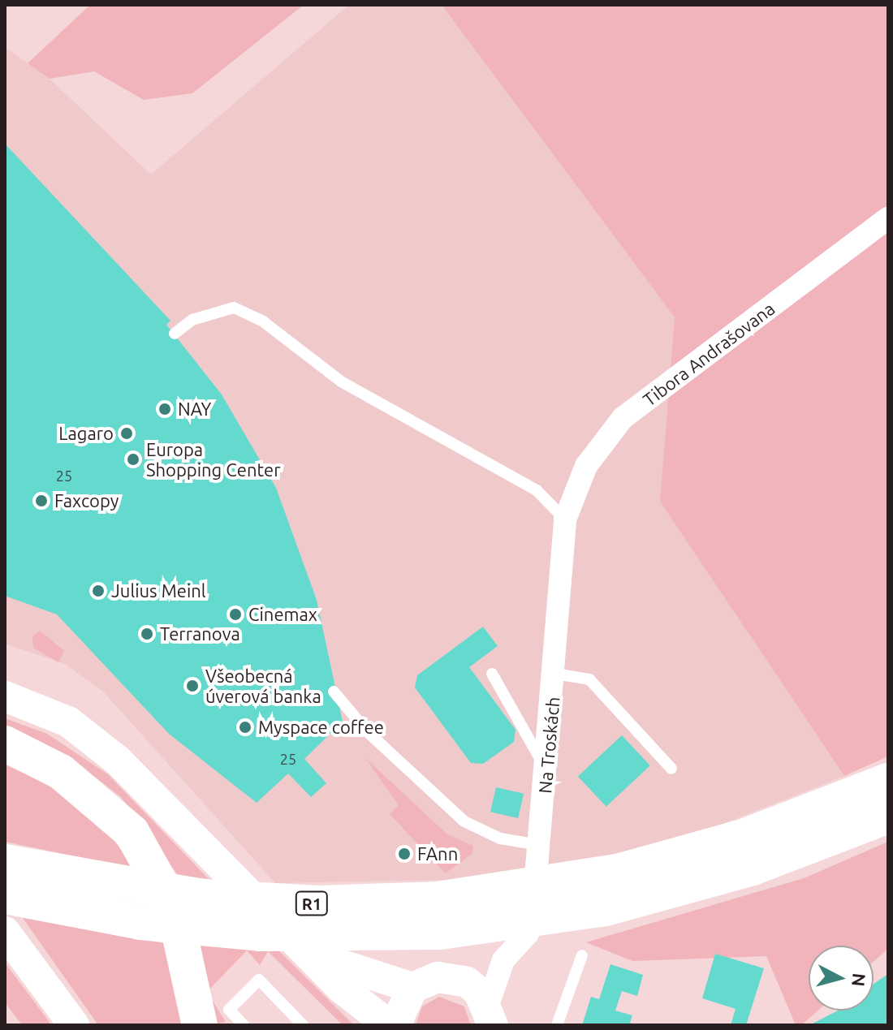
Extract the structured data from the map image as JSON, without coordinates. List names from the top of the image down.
{
  "streets": {
    "highway": ["R1"],
    "street": ["Tibora Andrašovana", "Na Troskách"]
  },
  "crossings": [
    ["Tibora Andrašovana", "Na Troskách"]
  ],
  "places": [
    "NAY",
    "Lagaro",
    "Europa Shopping Center",
    "Faxcopy",
    "Julius Meinl",
    "Cinemax",
    "Terranova",
    "Všeobecná úverová banka",
    "Myspace coffee",
    "FAnn"
  ],
  "house_numbers": ["25", "25"],
  "north": "right"
}
